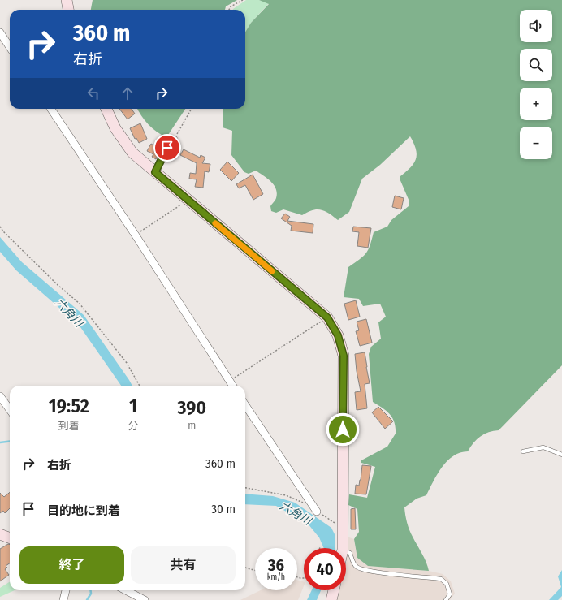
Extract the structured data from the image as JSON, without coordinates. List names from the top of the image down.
{
  "water": ["六角川"],
  "page": {
    "map_buttons": ["+", "−"],
    "turn": ["360 m", "右折"],
    "eta": [
      "19:52",
      "到着",
      "1",
      "分",
      "390",
      "m"
    ],
    "list": [
      {
        "name": "右折",
        "value": "360 m"
      },
      {
        "name": "目的地に到着",
        "value": "30 m"
      }
    ],
    "buttons": ["終了", "共有"],
    "speed": "36 km/h",
    "limit": "40"
  }
}
